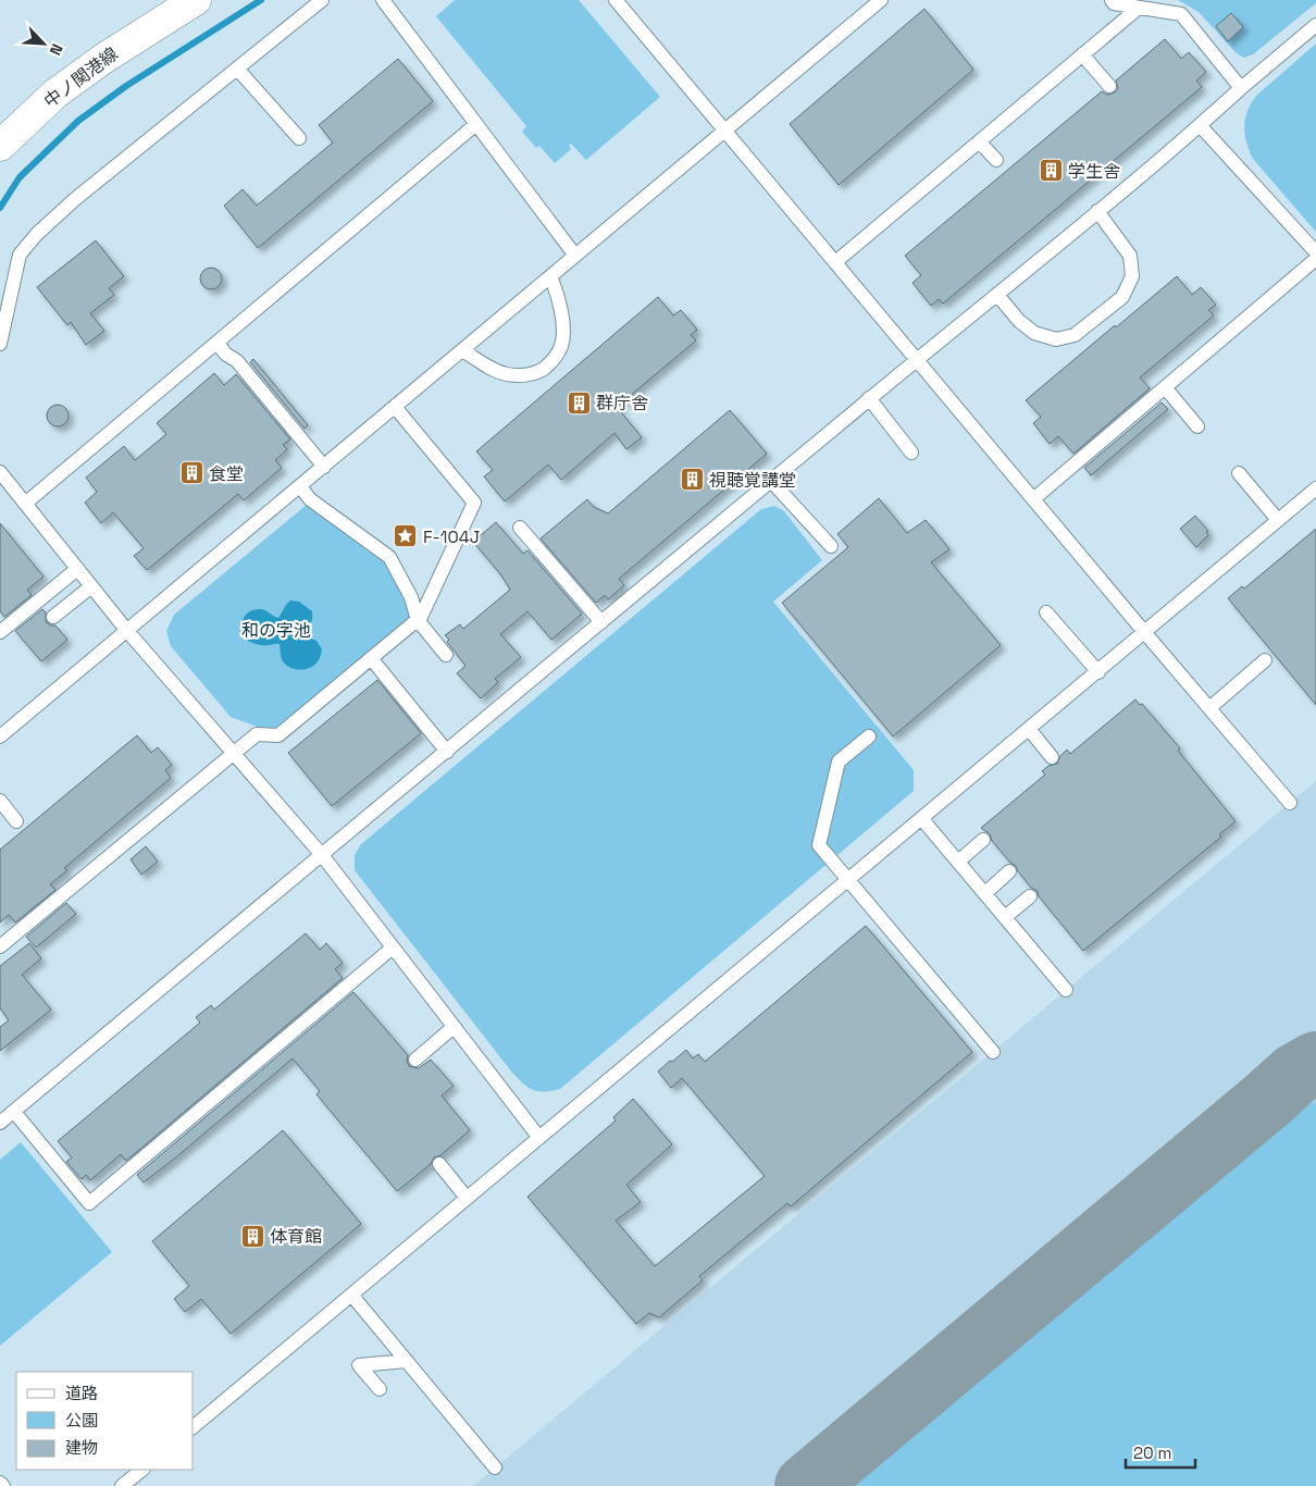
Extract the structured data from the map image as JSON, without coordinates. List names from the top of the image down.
{
  "streets": {
    "main road": ["中ノ関港線"]
  },
  "parks": ["和の字池"],
  "places": {
    "building": [
      "学生舎",
      "群庁舎",
      "食堂",
      "視聴覚講堂",
      "体育館"
    ],
    "place": ["F-104J"]
  },
  "legend": ["道路", "公園", "建物"],
  "scale_bar": "20 m",
  "north": "bottom right"
}
